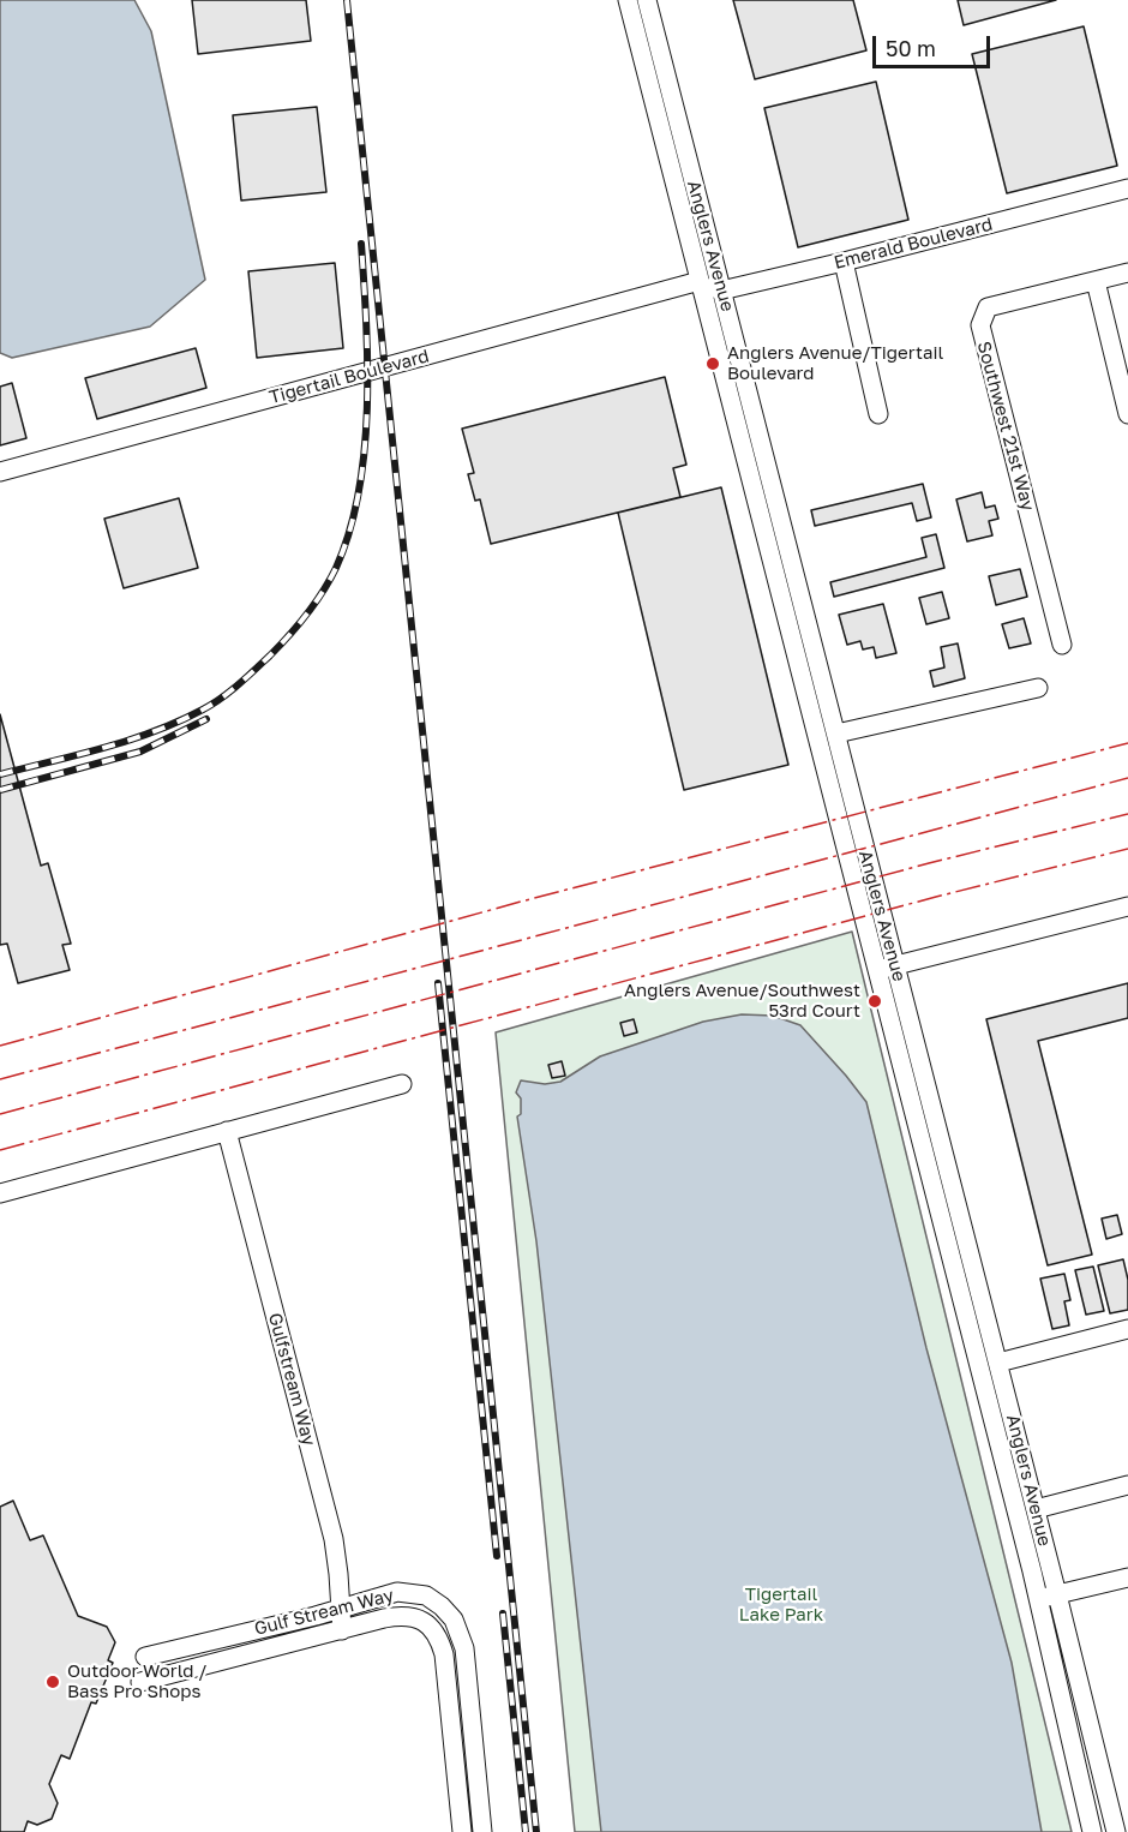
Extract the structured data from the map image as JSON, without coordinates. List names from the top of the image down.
{
  "streets": {
    "street": [
      "Emerald Boulevard",
      "Anglers Avenue",
      "Tigertail Boulevard",
      "Southwest 21st Way",
      "Gulfstream Way",
      "Gulf Stream Way"
    ]
  },
  "crossings": [
    ["Emerald Boulevard", "Anglers Avenue"],
    ["Anglers Avenue", "Tigertail Boulevard"],
    ["Gulfstream Way", "Gulf Stream Way"]
  ],
  "parks": ["Tigertail Lake Park"],
  "places": ["Anglers Avenue/Tigertail Boulevard", "Anglers Avenue/Southwest 53rd Court", "Outdoor World / Bass Pro Shops"],
  "scale_bar": "50 m"
}
